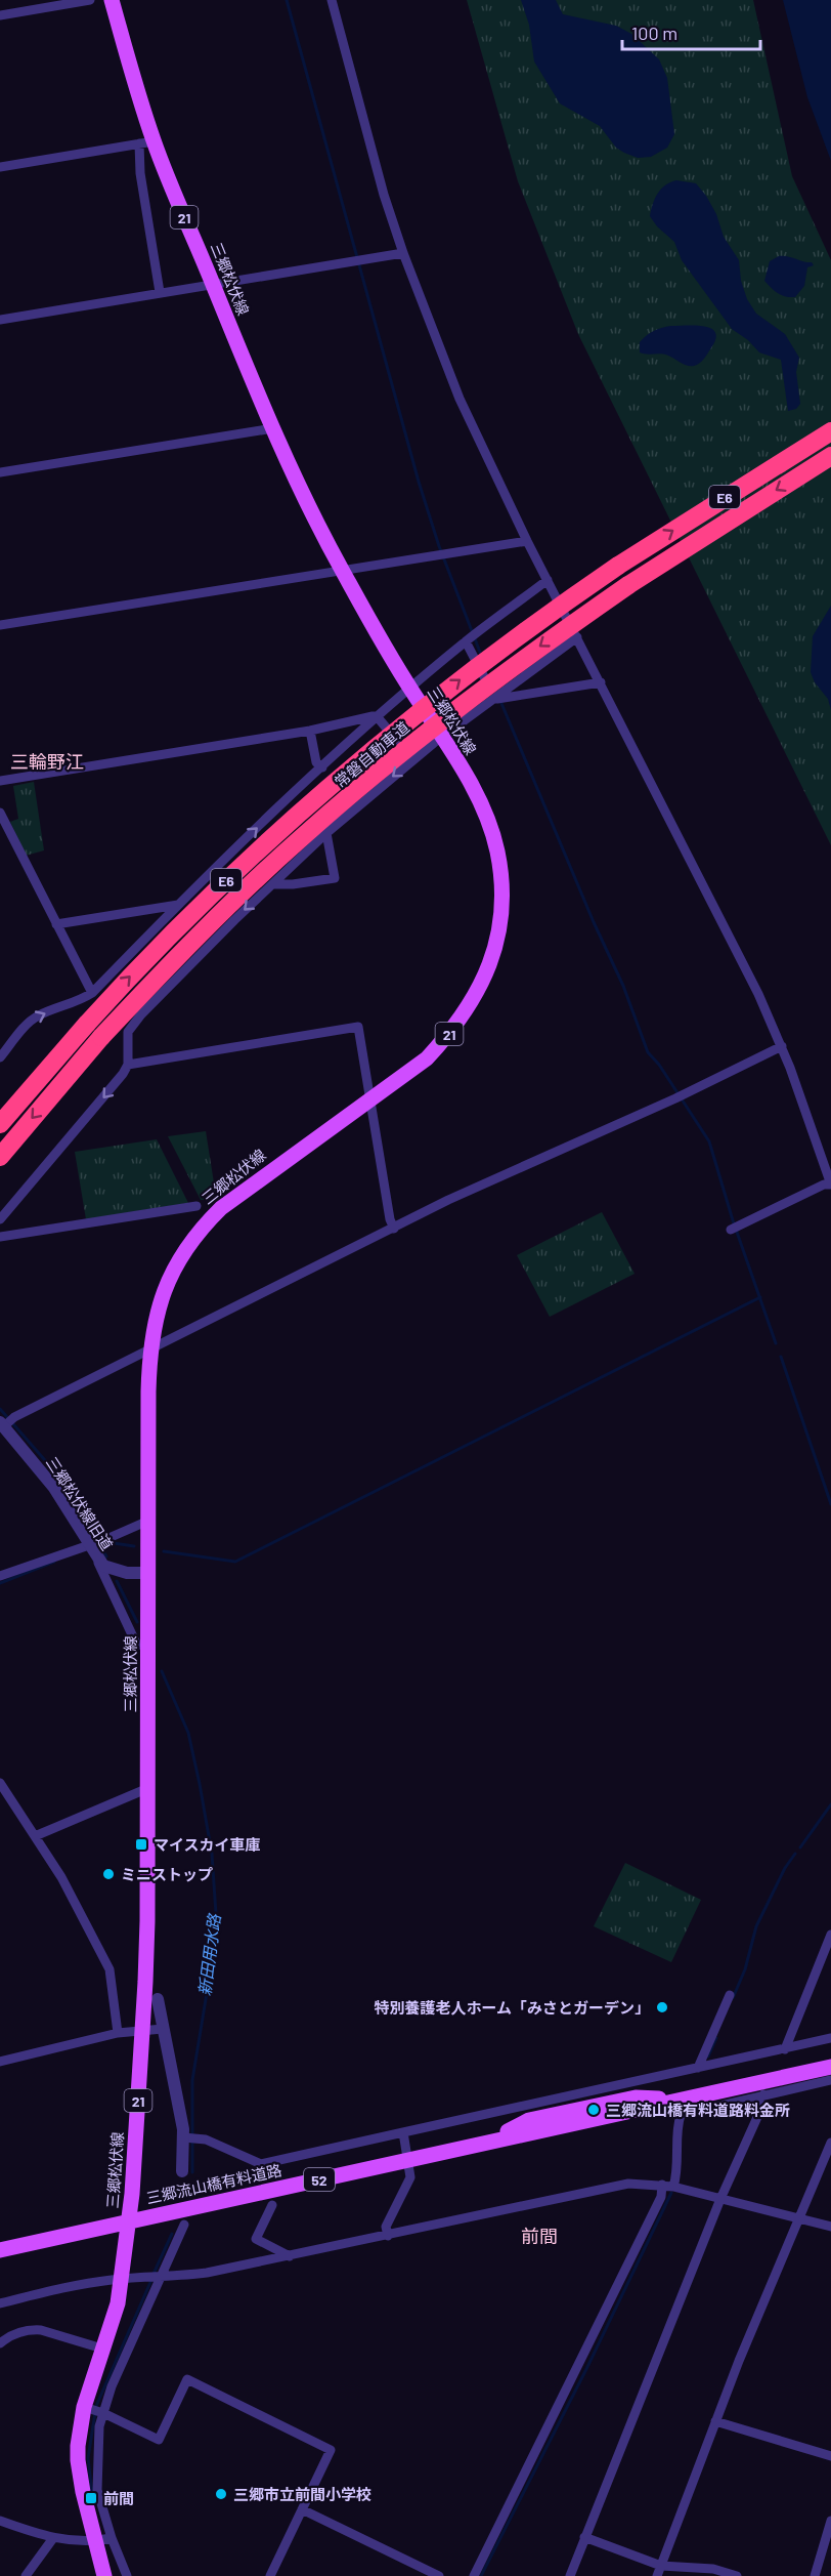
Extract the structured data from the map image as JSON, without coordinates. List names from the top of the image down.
{
  "streets": {
    "highway": ["E6", "常磐自動車道"],
    "main road": [
      "21",
      "三郷松伏線",
      "52",
      "三郷流山橋有料道路"
    ],
    "street": ["三郷松伏線旧道"]
  },
  "crossings": [
    ["三郷松伏線", "三郷松伏線旧道"],
    ["三郷松伏線", "52"],
    ["三郷松伏線", "三郷流山橋有料道路"],
    ["52", "三郷流山橋有料道路"]
  ],
  "districts": ["三輪野江", "前間"],
  "water": ["新田用水路"],
  "places": {
    "transit": ["マイスカイ車庫", "前間"],
    "other": [
      "ミニストップ",
      "特別養護老人ホーム「みさとガーデン」",
      "三郷流山橋有料道路料金所",
      "三郷市立前間小学校"
    ]
  },
  "scale_bar": "100 m"
}
